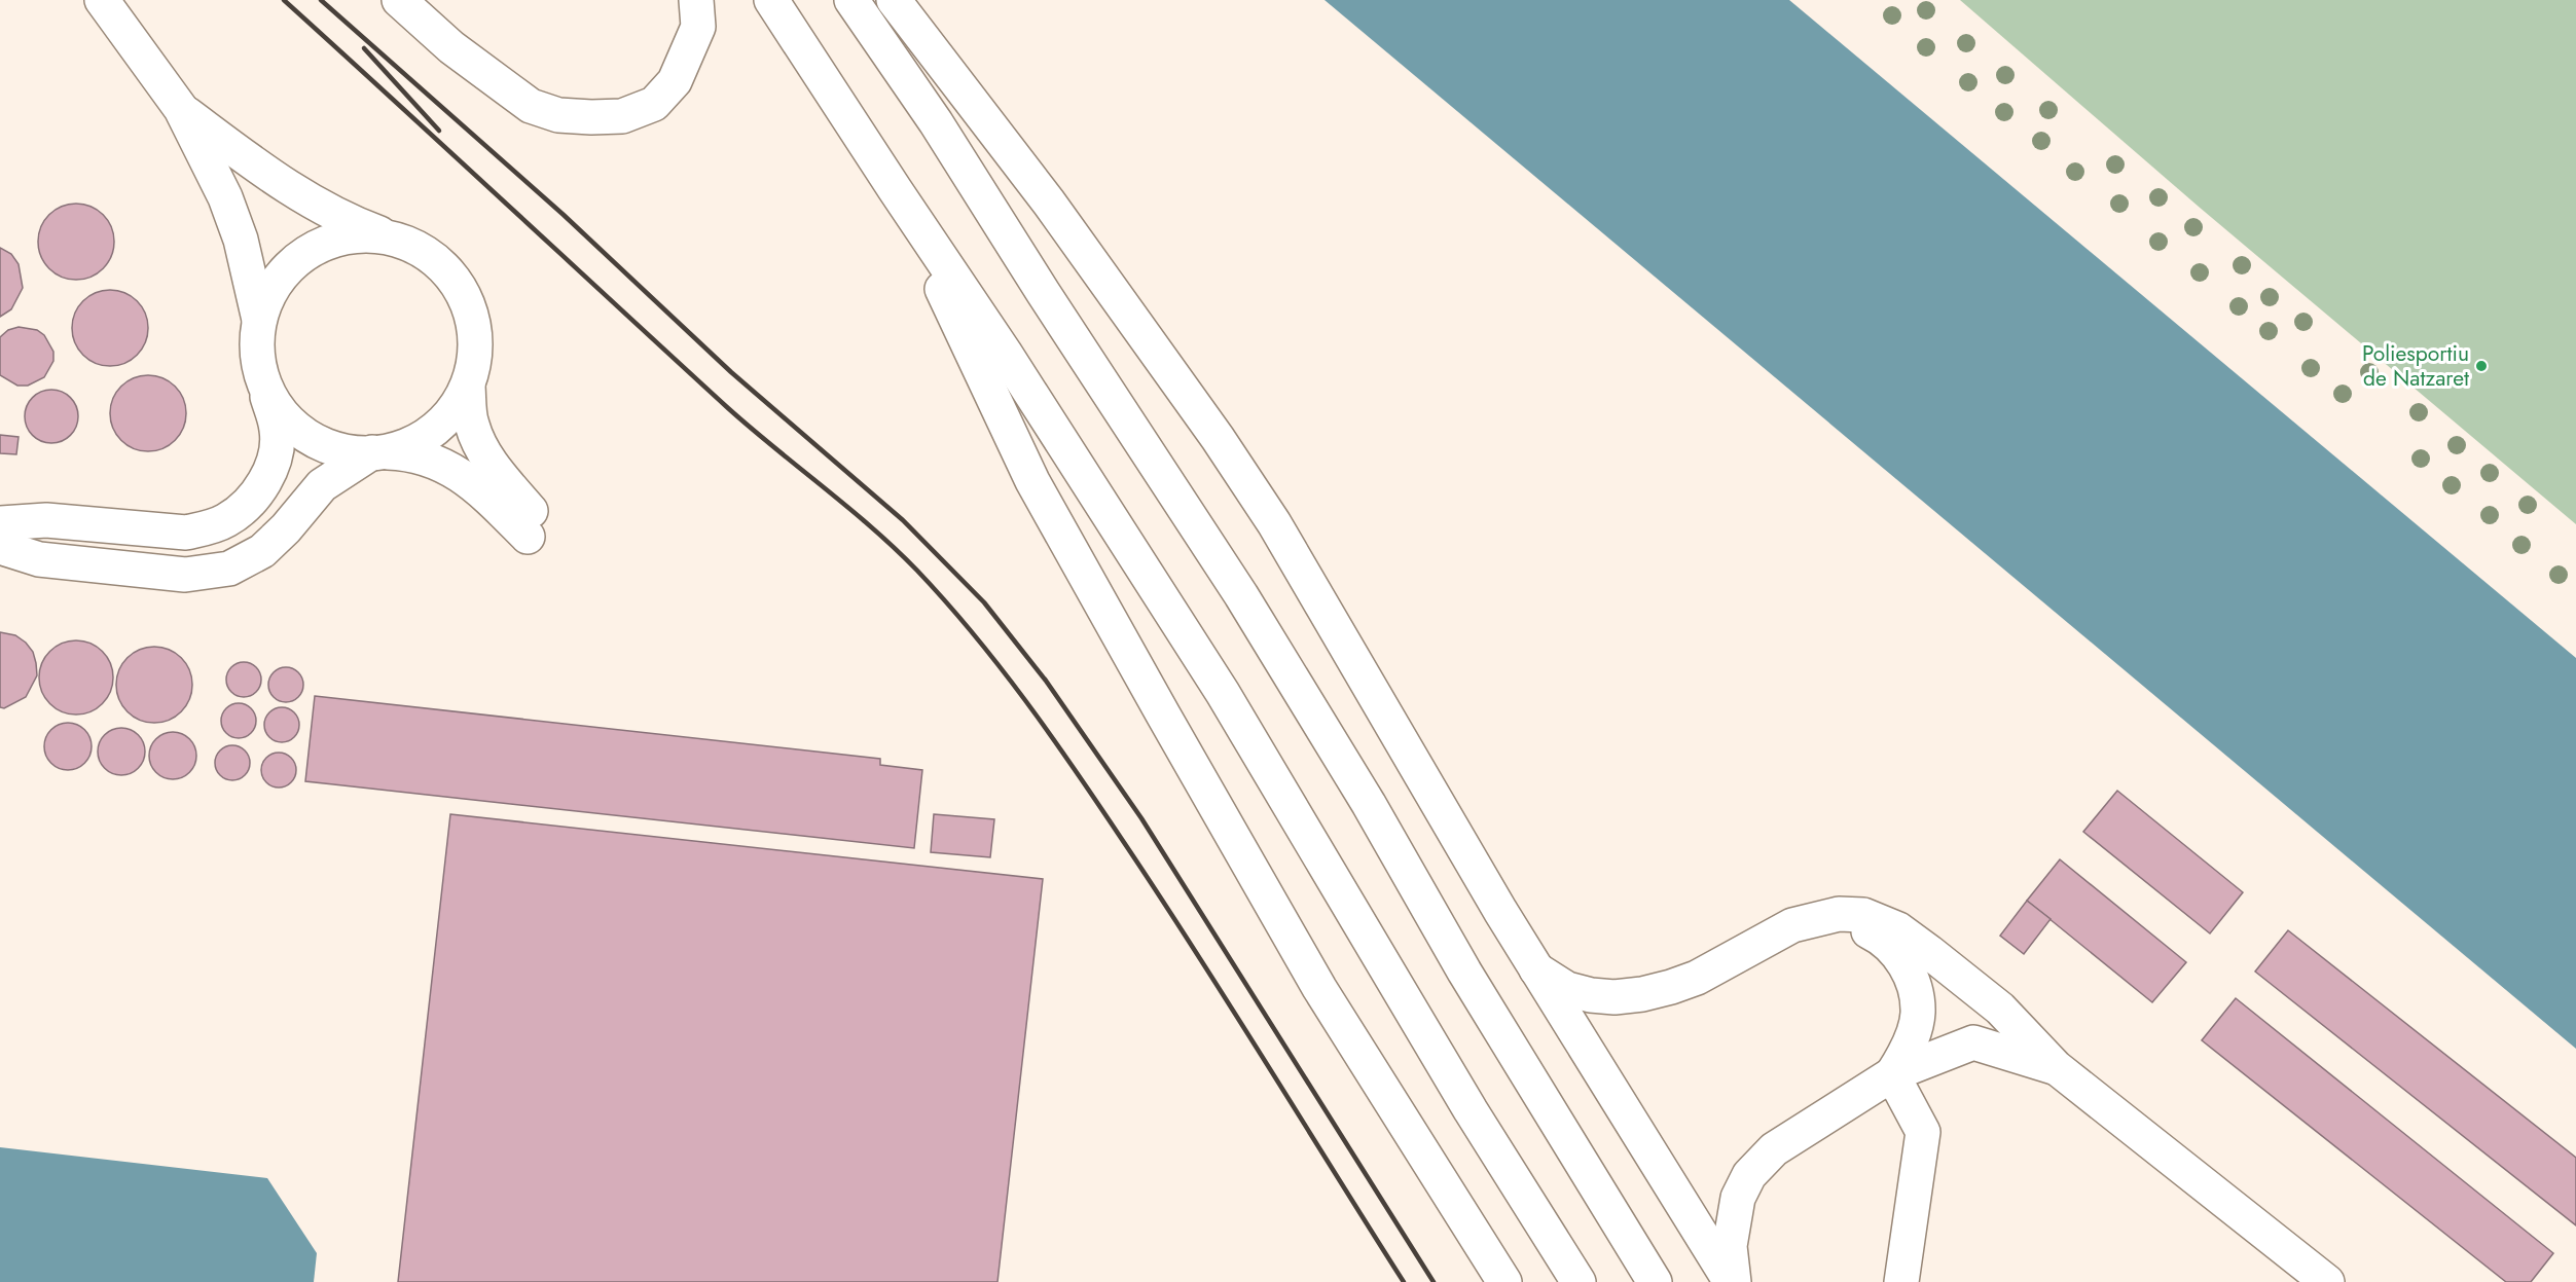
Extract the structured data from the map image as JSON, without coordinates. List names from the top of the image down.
{
  "places": ["Poliesportiu de Natzaret"]
}
